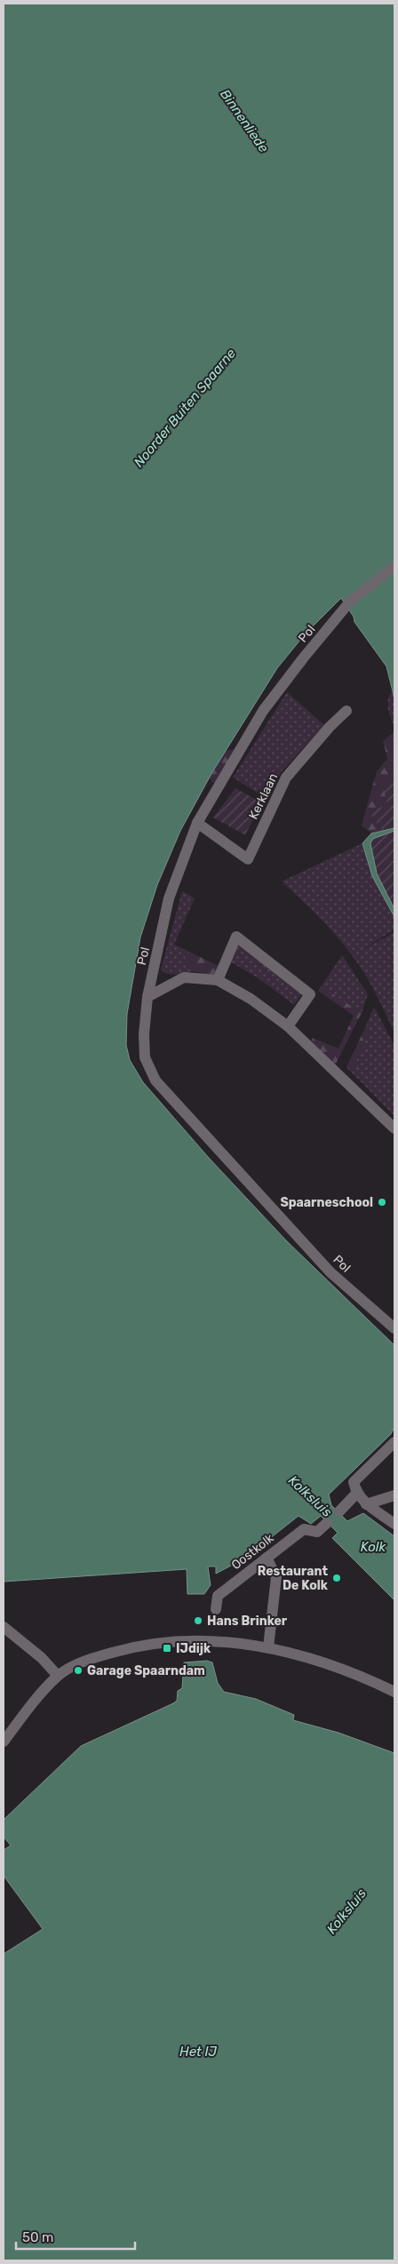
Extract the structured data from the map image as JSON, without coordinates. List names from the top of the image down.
{
  "streets": {
    "street": ["Pol", "Kerklaan", "Oostkolk"]
  },
  "crossings": [
    ["Pol", "Kerklaan"]
  ],
  "water": [
    "Binnenliede",
    "Noorder Buiten Spaarne",
    "Kolksluis",
    "Kolk",
    "Het IJ"
  ],
  "places": {
    "other": [
      "Spaarneschool",
      "Restaurant De Kolk",
      "Hans Brinker",
      "Garage Spaarndam"
    ],
    "transit": ["IJdijk"]
  },
  "scale_bar": "50 m"
}
